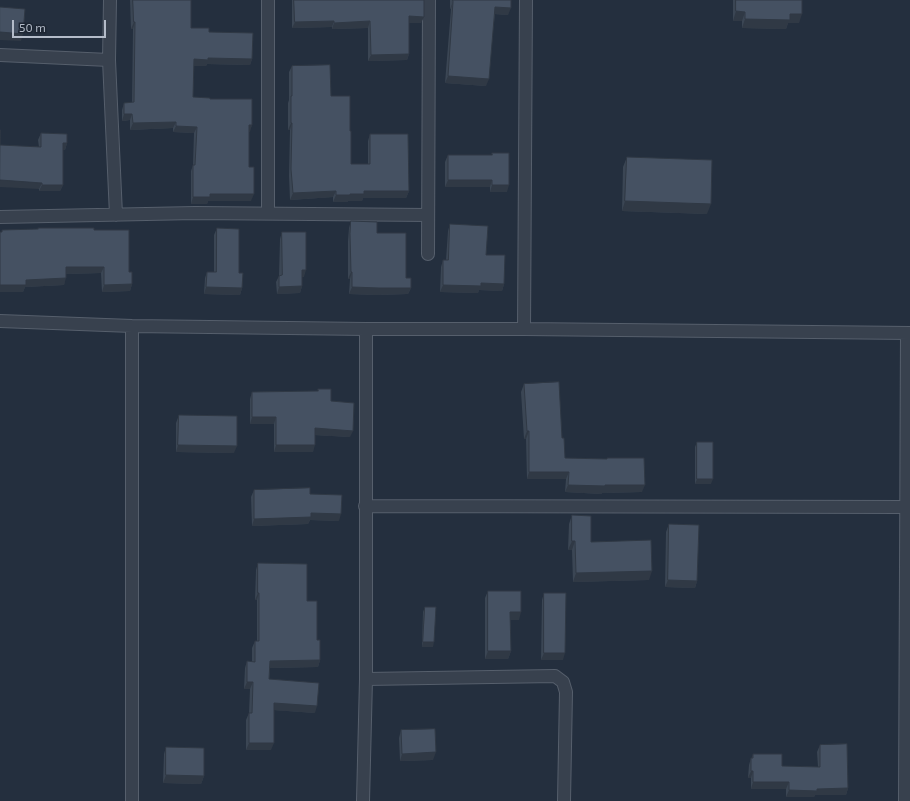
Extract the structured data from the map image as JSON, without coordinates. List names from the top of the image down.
{
  "scale_bar": "50 m"
}
